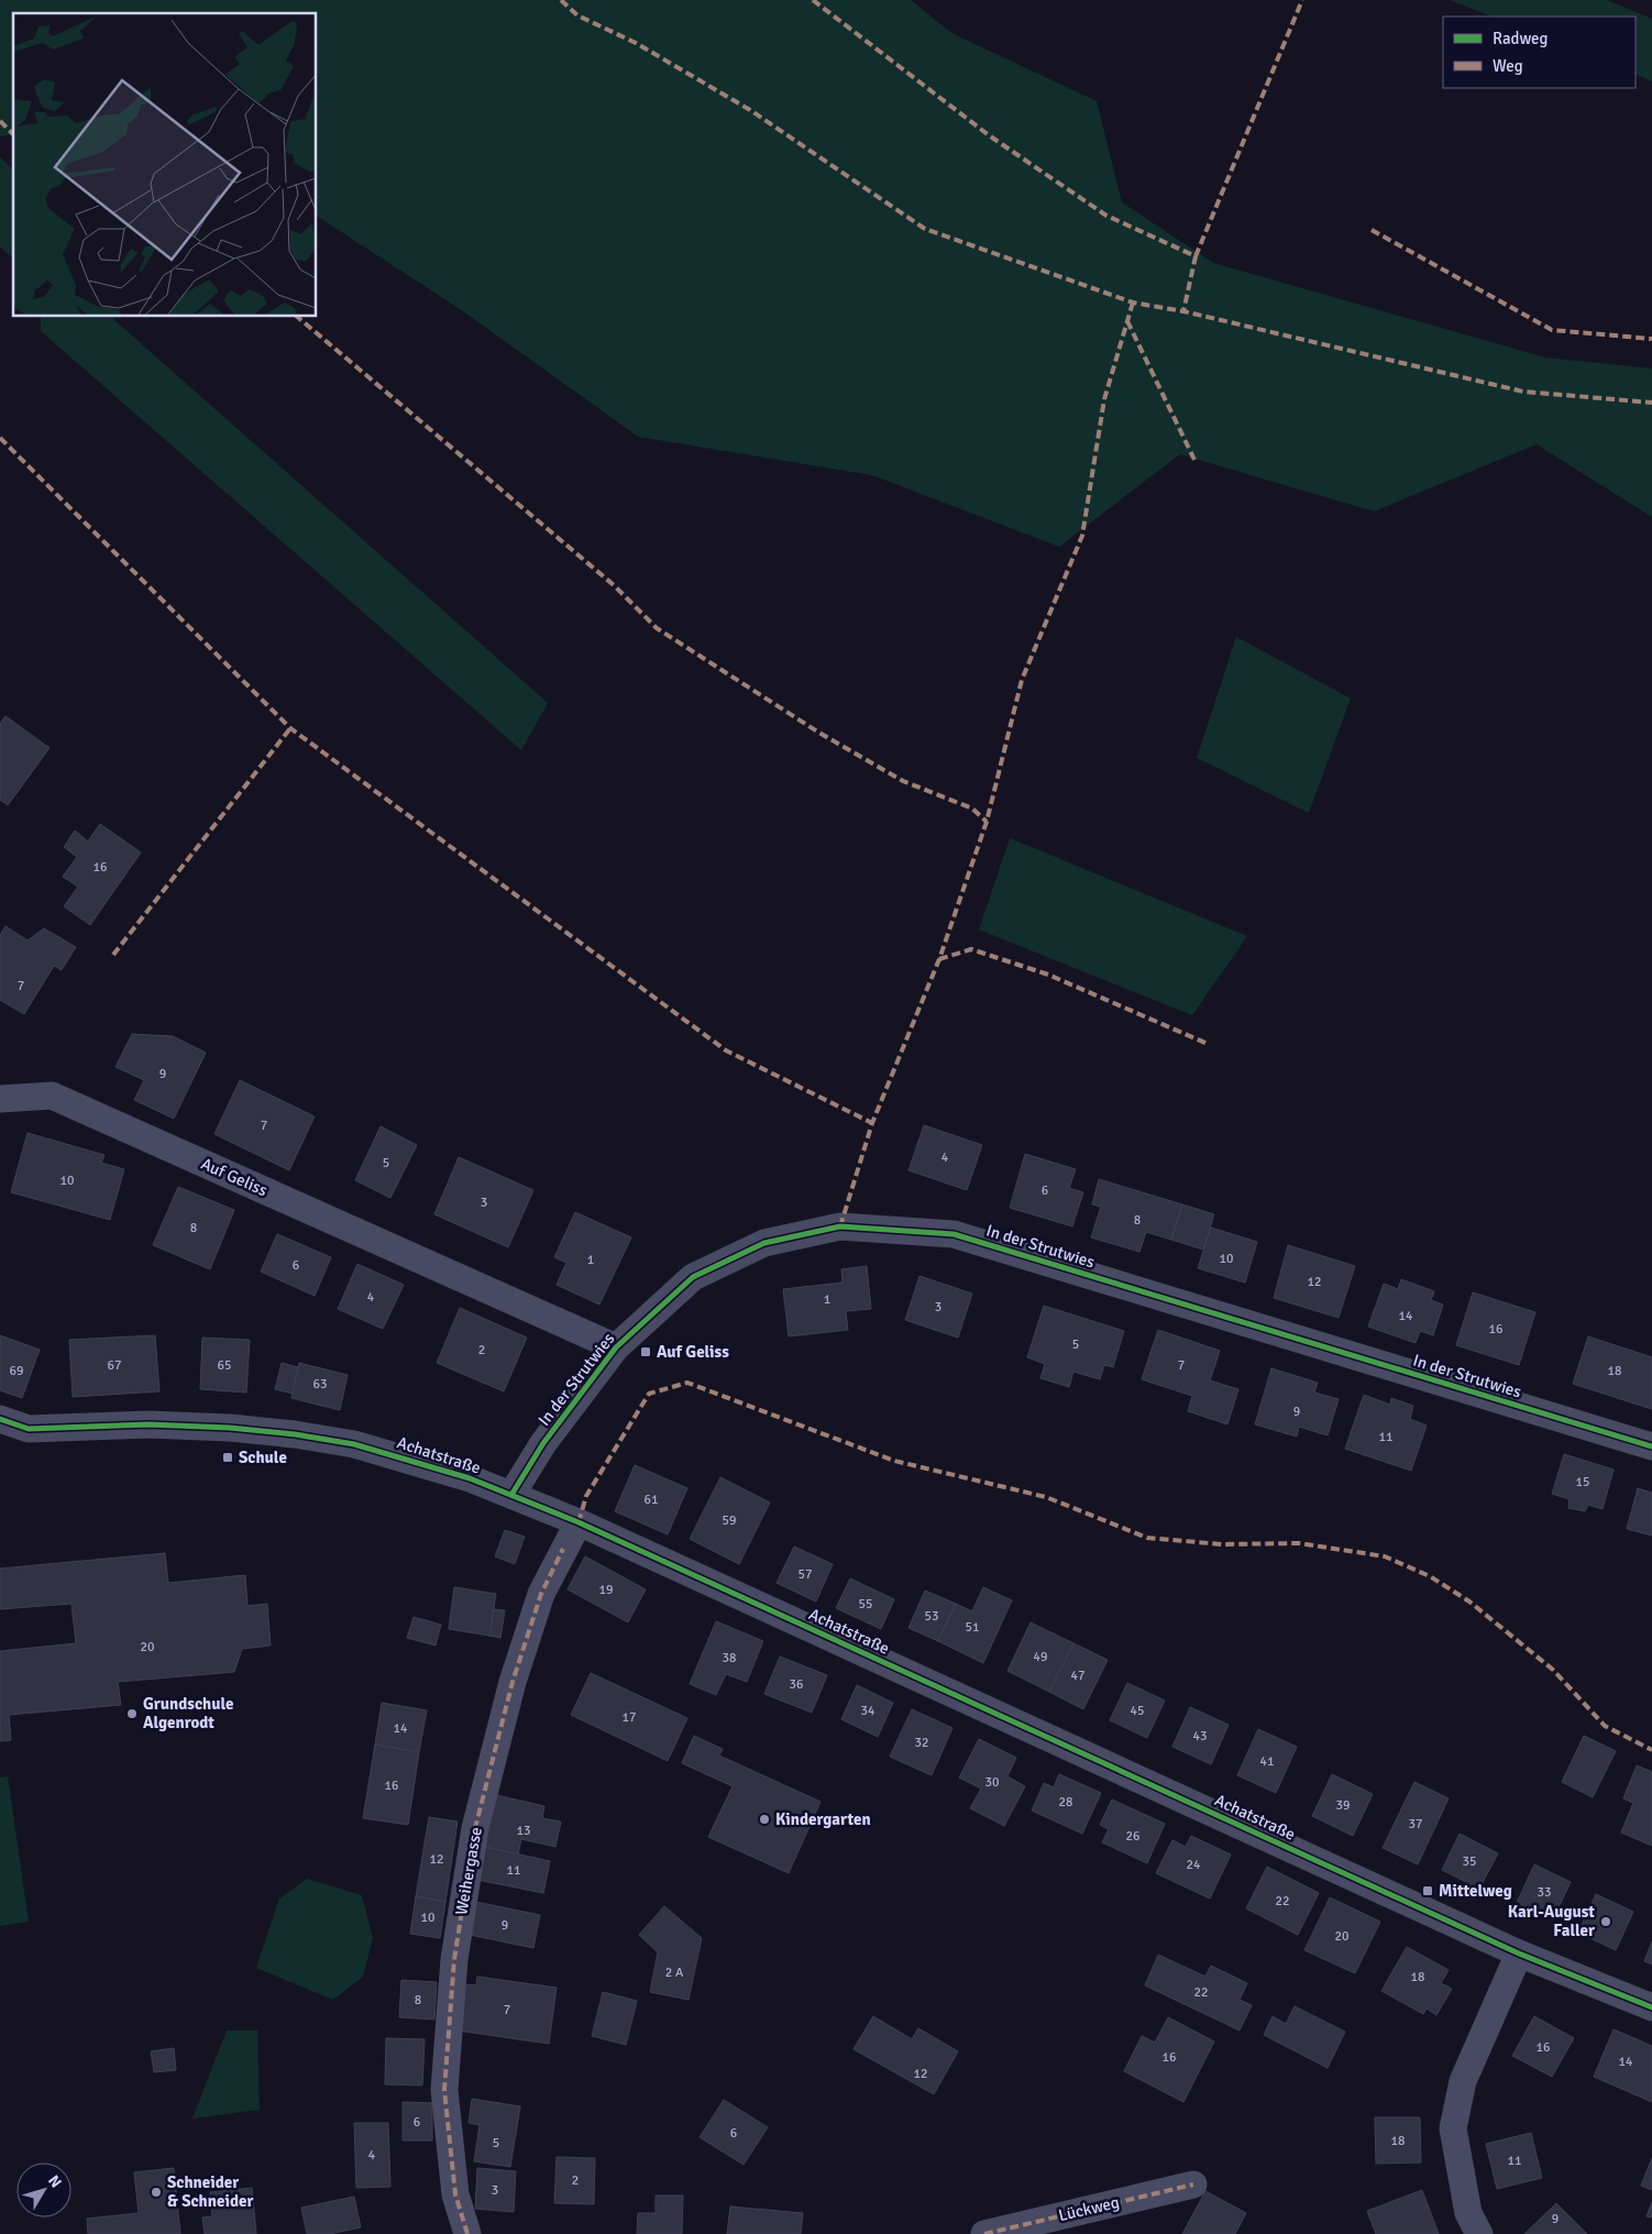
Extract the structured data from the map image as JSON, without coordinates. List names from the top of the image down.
{
  "streets": {
    "street": [
      "Auf Geliss",
      "In der Strutwies",
      "Achatstraße",
      "Weihergasse",
      "Lückweg"
    ]
  },
  "crossings": [
    ["Auf Geliss", "In der Strutwies"],
    ["In der Strutwies", "Achatstraße"],
    ["Achatstraße", "Weihergasse"]
  ],
  "places": {
    "transit": ["Auf Geliss", "Schule", "Mittelweg"],
    "other": [
      "Grundschule Algenrodt",
      "Kindergarten",
      "Karl-August Faller",
      "Schneider & Schneider"
    ]
  },
  "house_numbers": [
    "16",
    "7",
    "9",
    "7",
    "4",
    "5",
    "10",
    "6",
    "3",
    "8",
    "8",
    "10",
    "1",
    "6",
    "12",
    "4",
    "1",
    "3",
    "14",
    "16",
    "5",
    "2",
    "67",
    "65",
    "7",
    "69",
    "18",
    "63",
    "9",
    "11",
    "15",
    "61",
    "59",
    "57",
    "19",
    "55",
    "53",
    "51",
    "20",
    "49",
    "38",
    "47",
    "36",
    "34",
    "45",
    "17",
    "14",
    "43",
    "32",
    "41",
    "30",
    "16",
    "28",
    "39",
    "37",
    "13",
    "26",
    "12",
    "35",
    "24",
    "11",
    "33",
    "22",
    "10",
    "9",
    "20",
    "2 A",
    "18",
    "22",
    "8",
    "7",
    "16",
    "16",
    "14",
    "12",
    "6",
    "6",
    "18",
    "5",
    "4",
    "11",
    "2",
    "3",
    "9"
  ],
  "legend": ["Radweg", "Weg"],
  "north": "top right"
}
